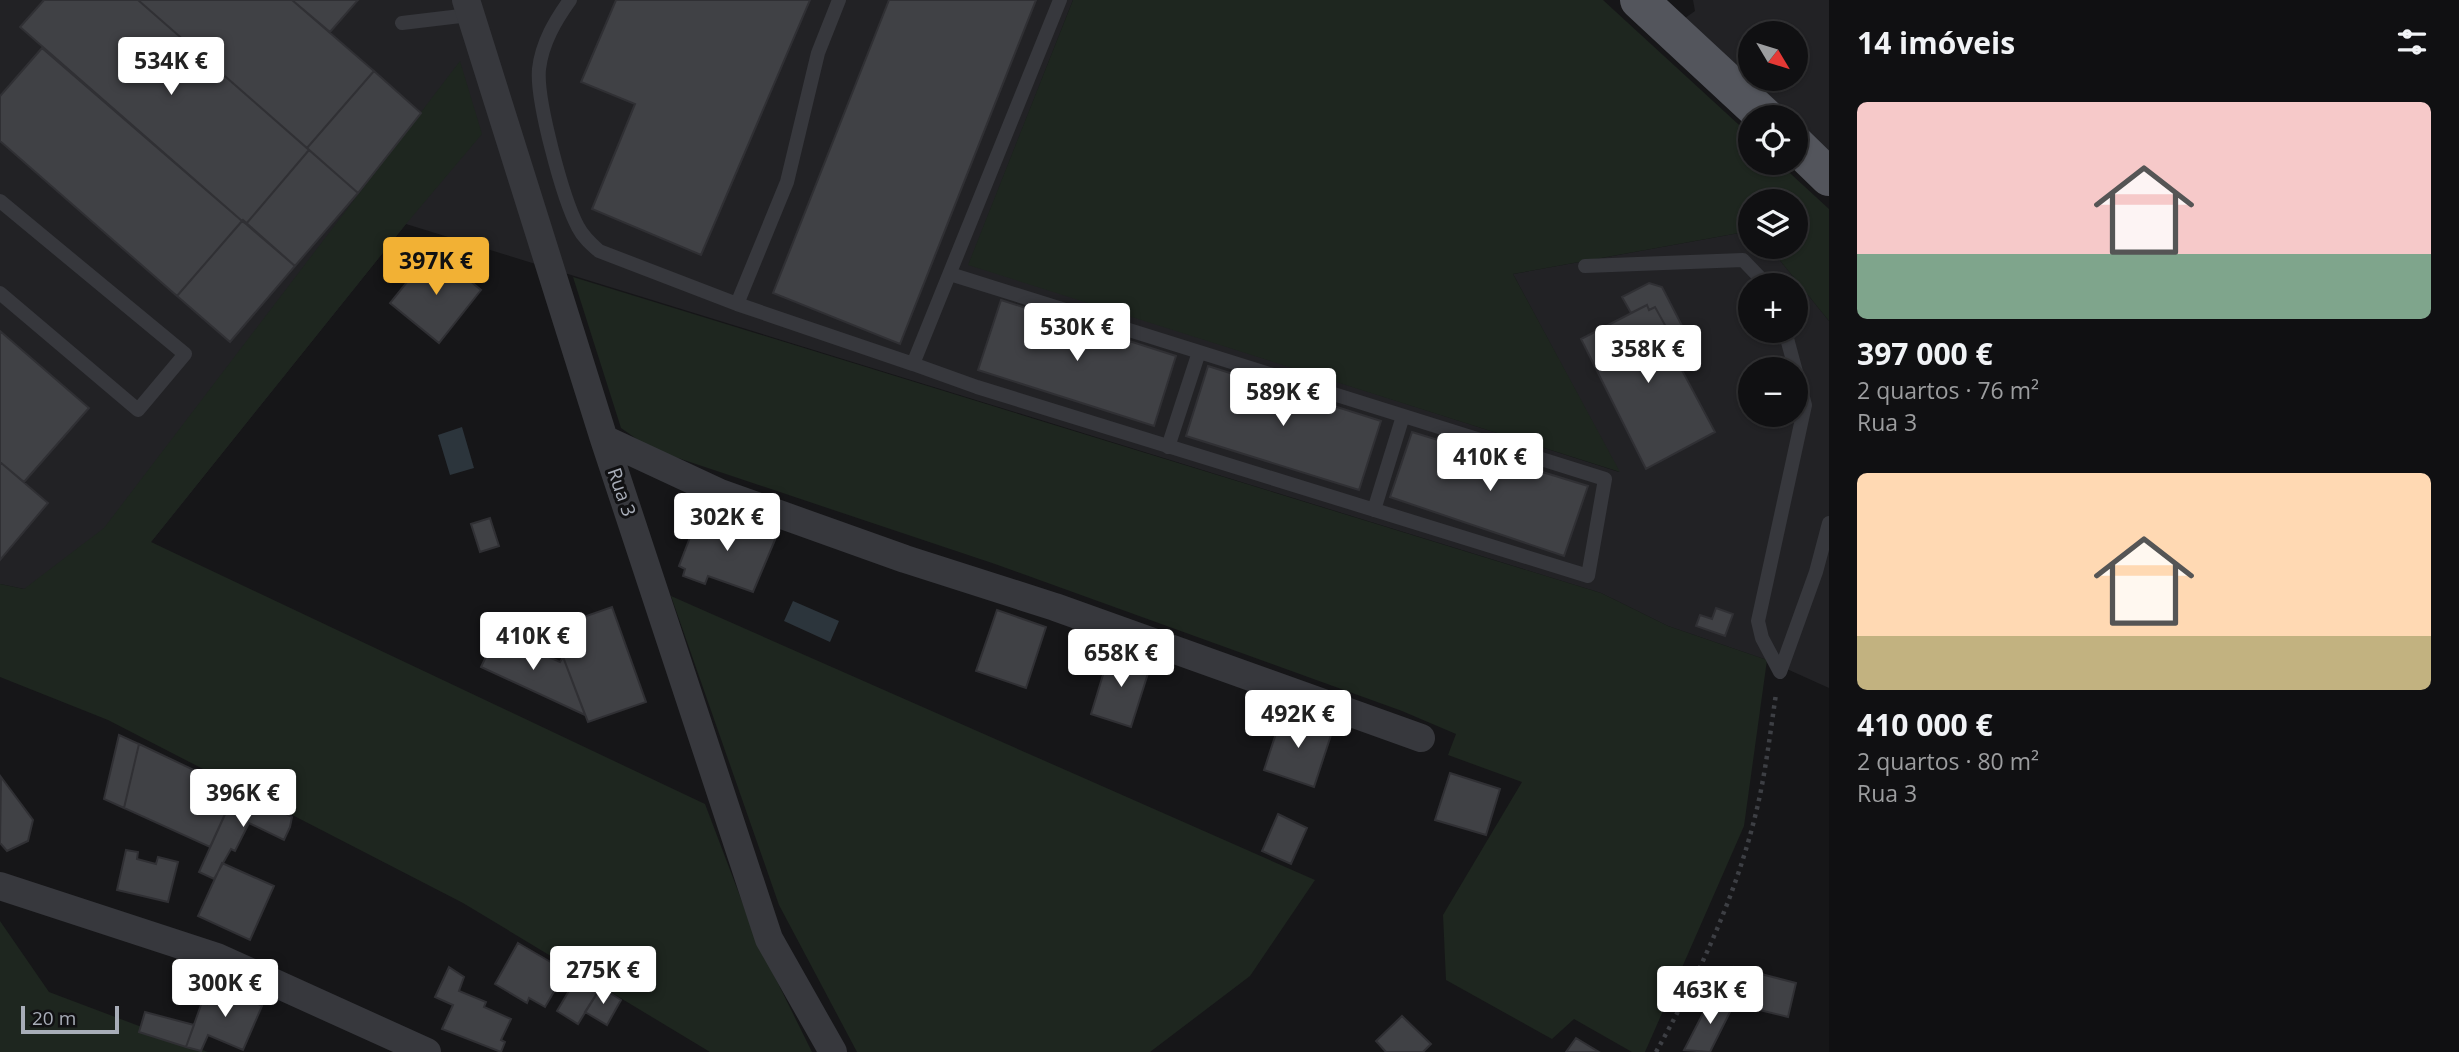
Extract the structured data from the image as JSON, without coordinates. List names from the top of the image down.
{
  "streets": {
    "street": ["Rua 3"]
  },
  "scale_bar": "20 m",
  "north": "bottom right",
  "page": {
    "heading": "14 imóveis",
    "map_buttons": ["+", "−"],
    "price": [
      "534K €",
      "397K €",
      "530K €",
      "358K €",
      "589K €",
      "410K €",
      "302K €",
      "410K €",
      "658K €",
      "492K €",
      "396K €",
      "275K €",
      "300K €",
      "463K €"
    ],
    "list": [
      {
        "name": "397 000 €",
        "note": "2 quartos · 76 m² · Rua 3"
      },
      {
        "name": "410 000 €",
        "note": "2 quartos · 80 m² · Rua 3"
      }
    ],
    "scale": "20 m"
  }
}
